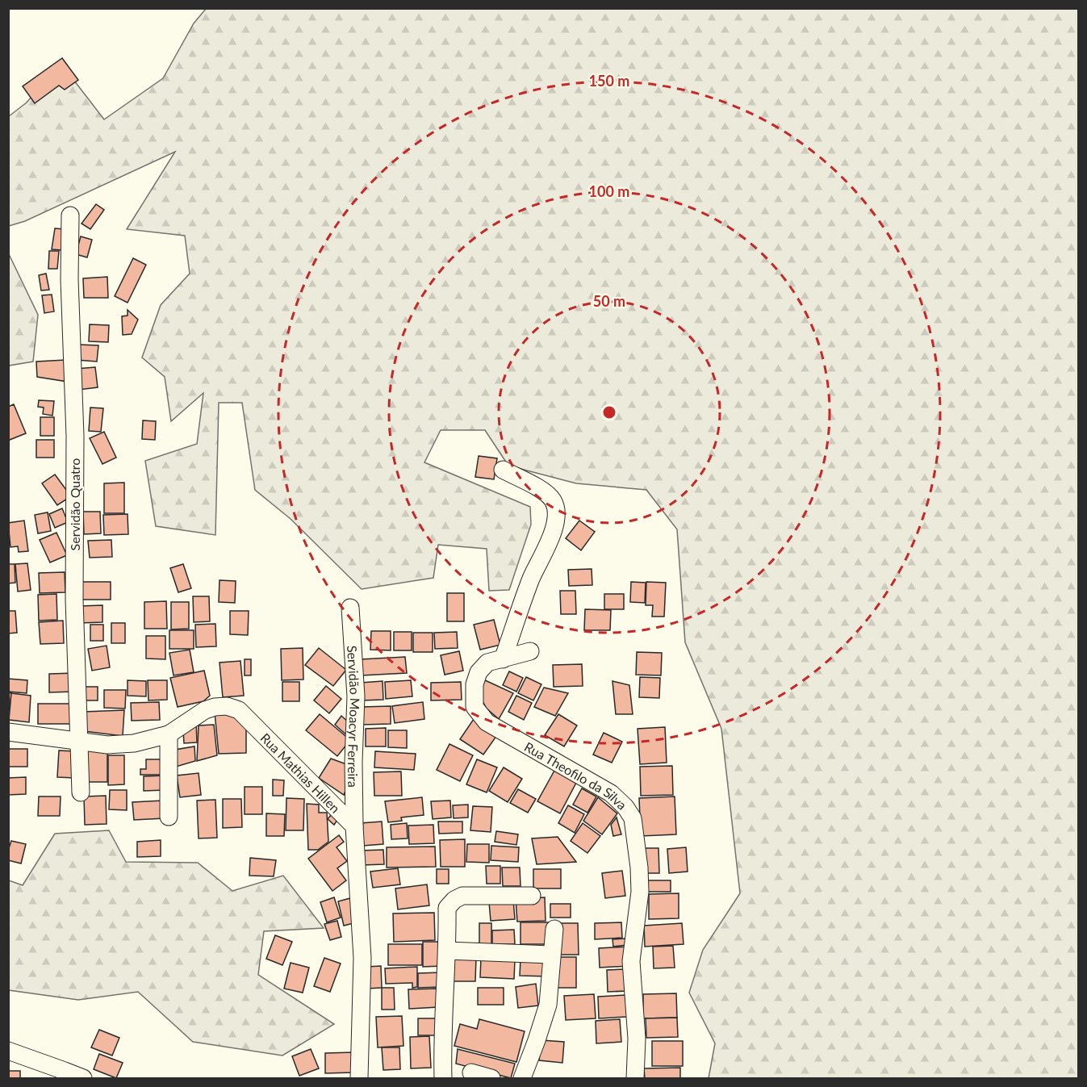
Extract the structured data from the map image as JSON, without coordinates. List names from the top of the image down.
{
  "streets": {
    "street": [
      "Servidão Quatro",
      "Servidão Moacyr Ferreira",
      "Rua Mathias Hillen",
      "Rua Theofilo da Silva"
    ]
  },
  "crossings": [
    ["Servidão Quatro", "Rua Mathias Hillen"],
    ["Servidão Moacyr Ferreira", "Rua Mathias Hillen"]
  ],
  "rings": ["150 m", "100 m", "50 m"]
}
